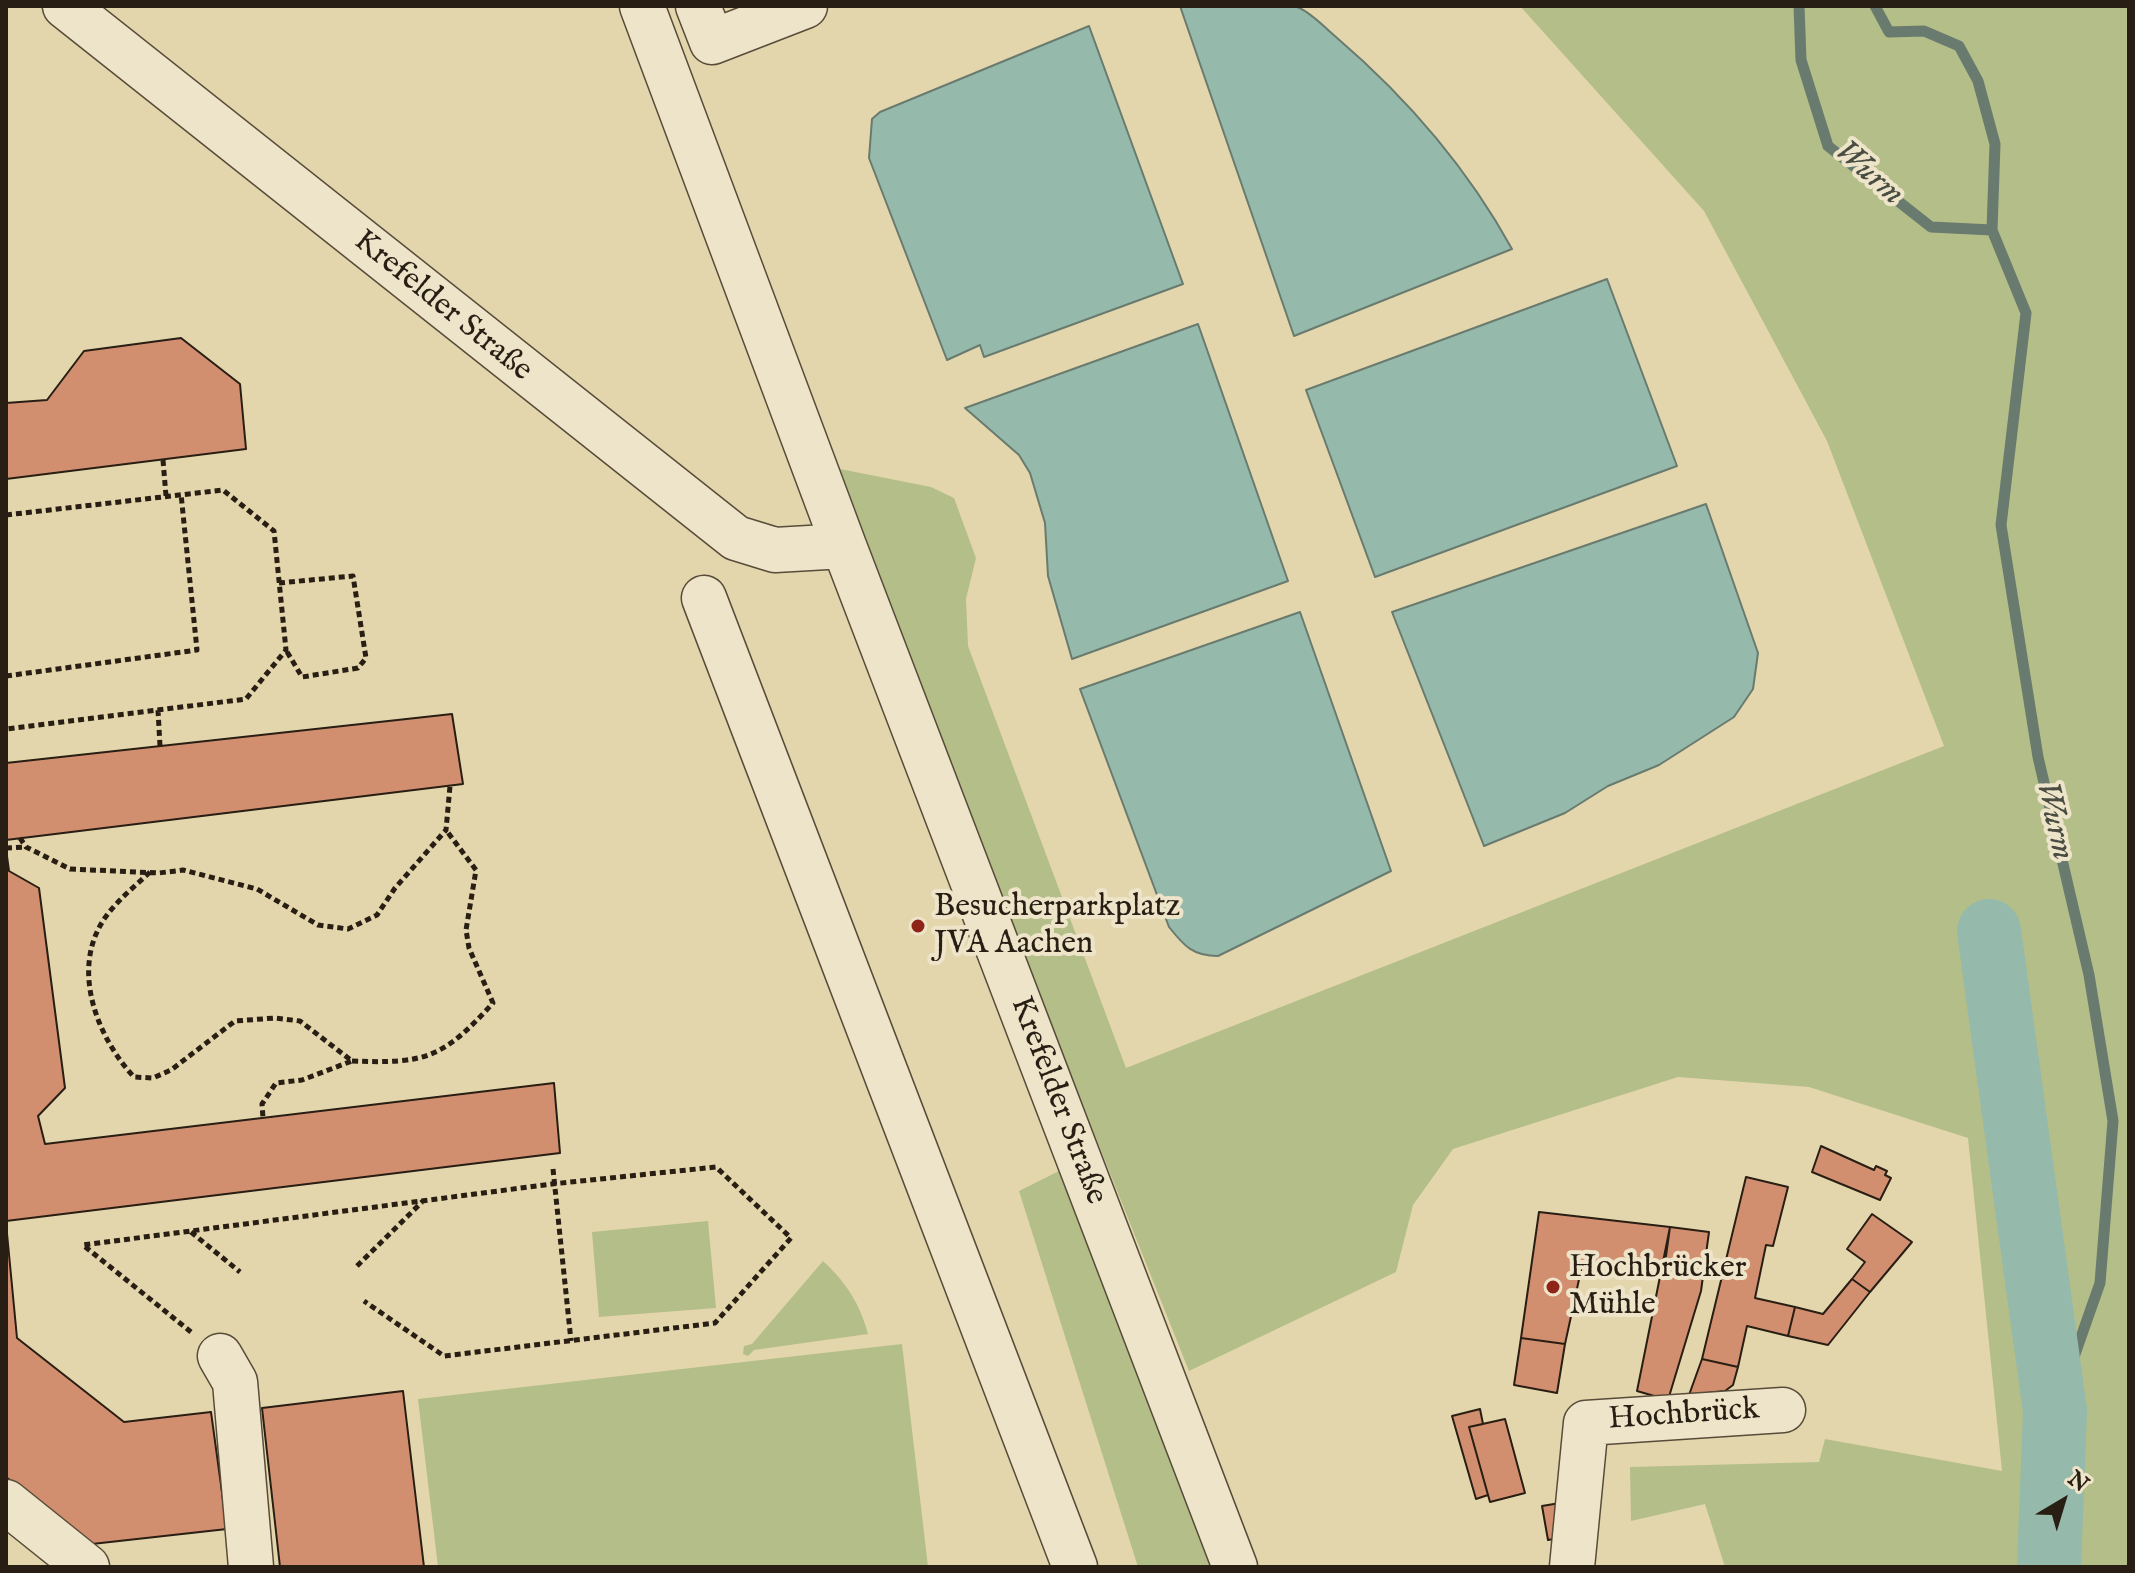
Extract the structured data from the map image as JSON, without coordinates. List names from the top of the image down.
{
  "streets": {
    "street": ["Krefelder Straße", "Hochbrück"]
  },
  "water": ["Wurm"],
  "places": ["Besucherparkplatz JVA Aachen", "Hochbrücker Mühle"],
  "north": "top right"
}
